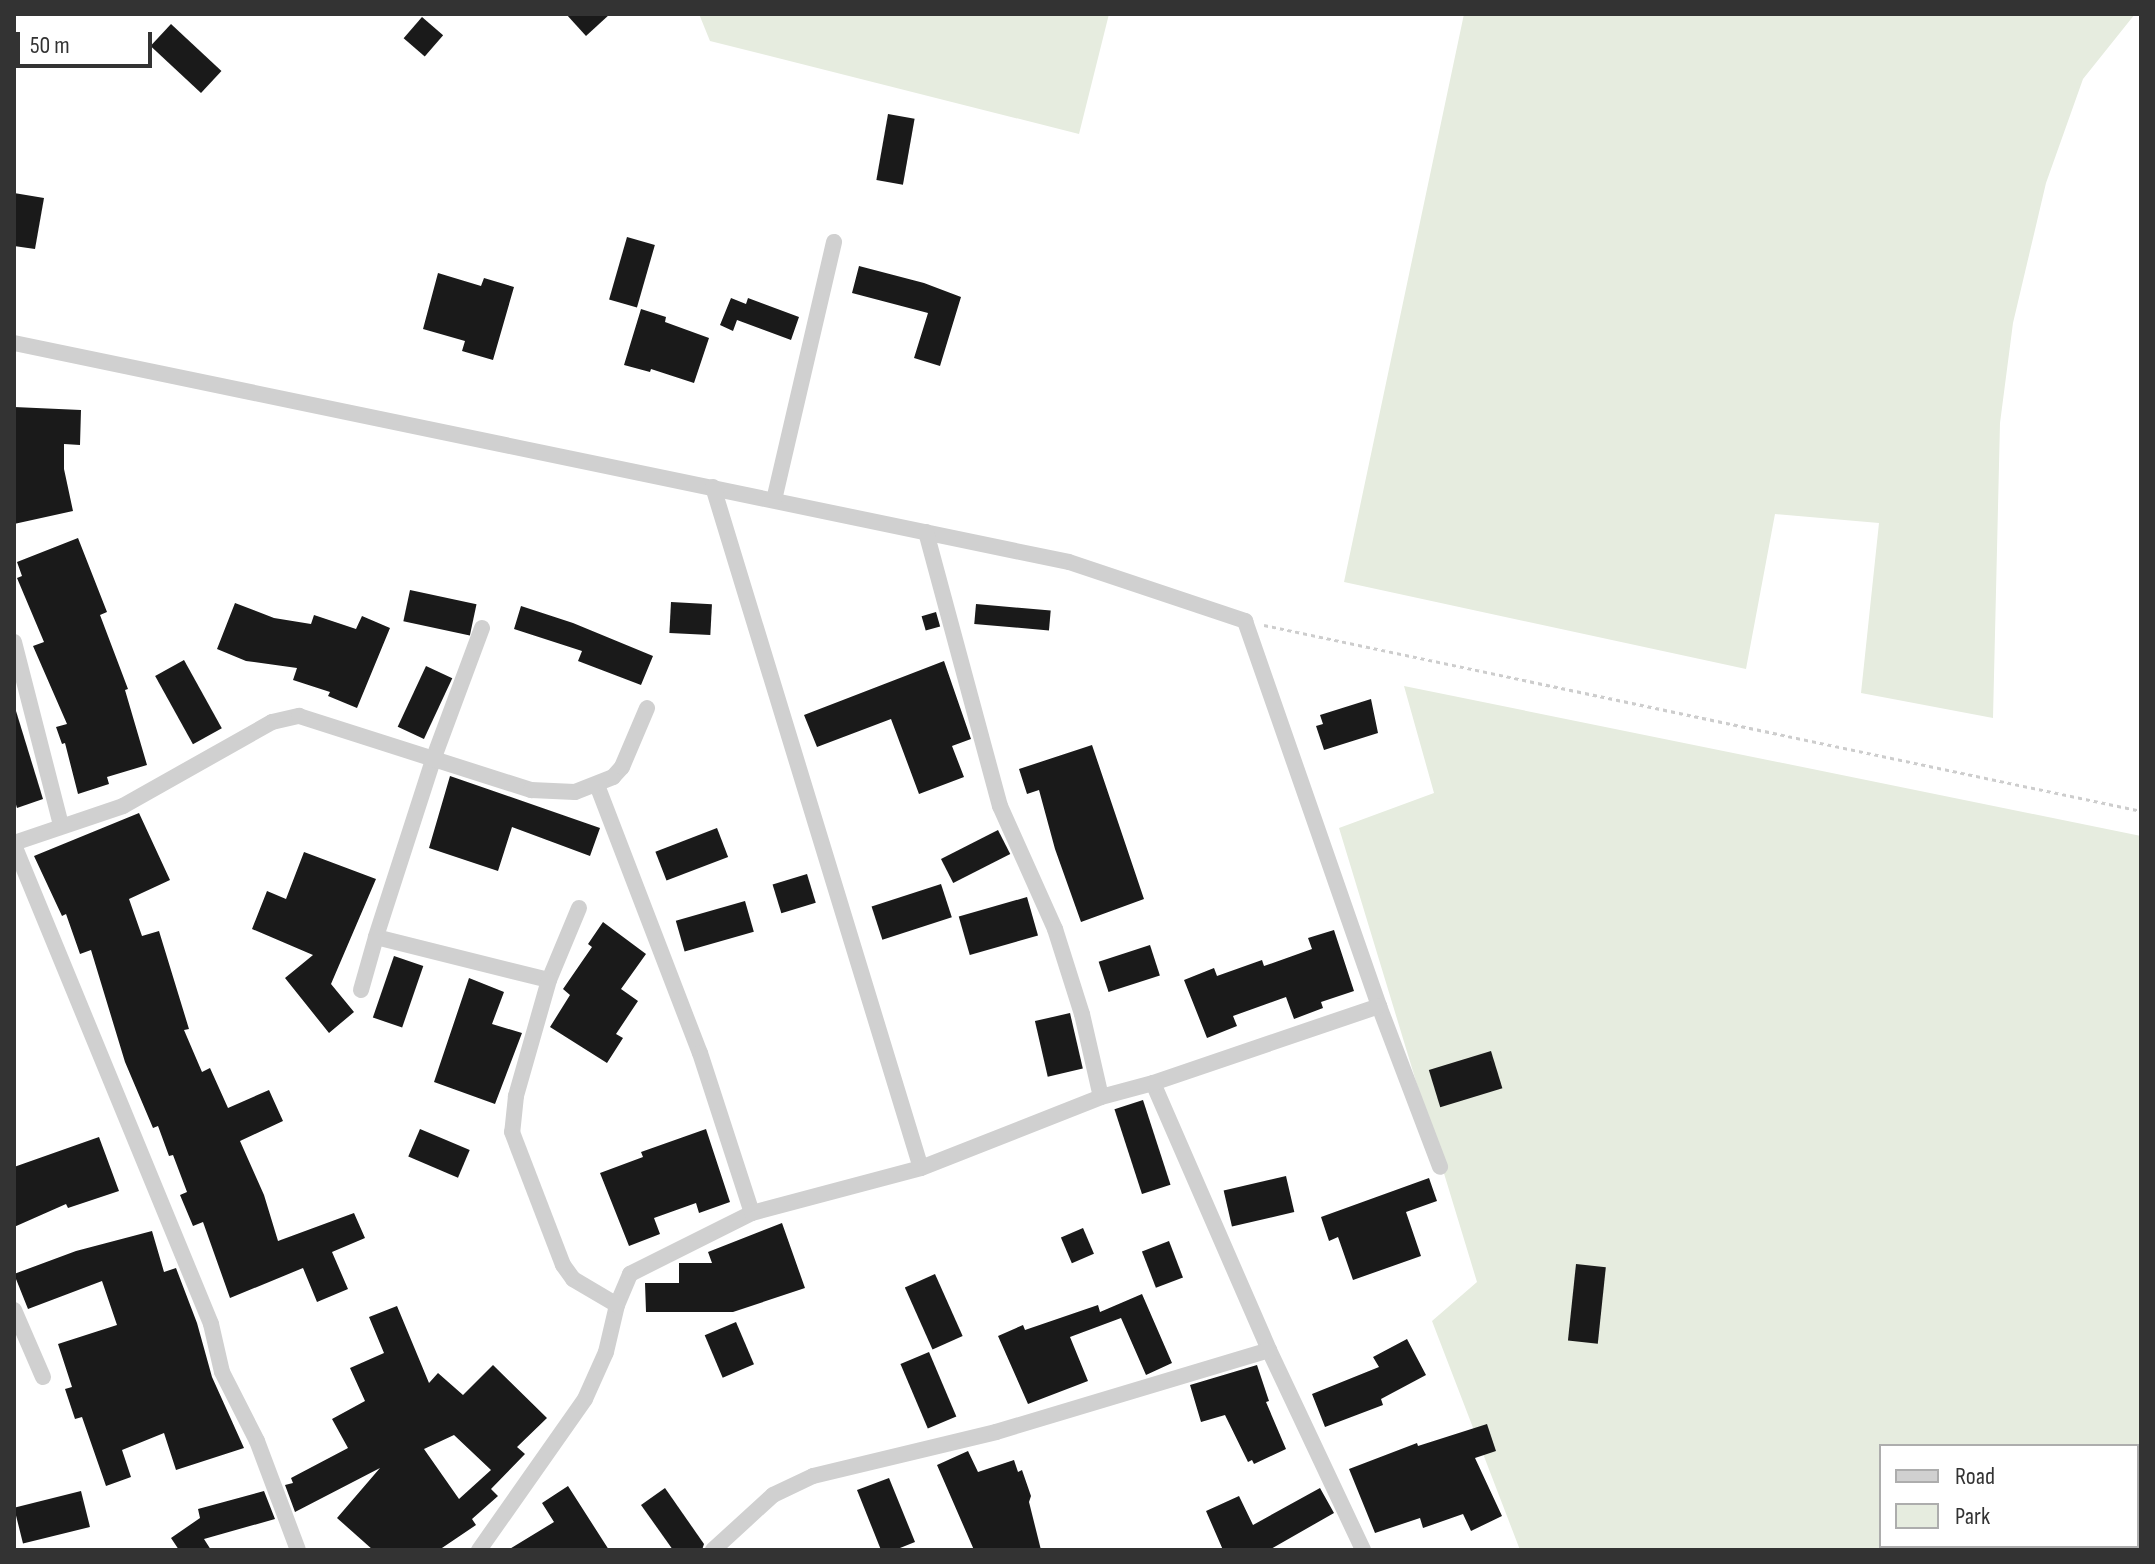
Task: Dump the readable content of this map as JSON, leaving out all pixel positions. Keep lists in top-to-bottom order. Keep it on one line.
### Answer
{"legend":["Road","Park"],"scale_bar":"50 m"}
